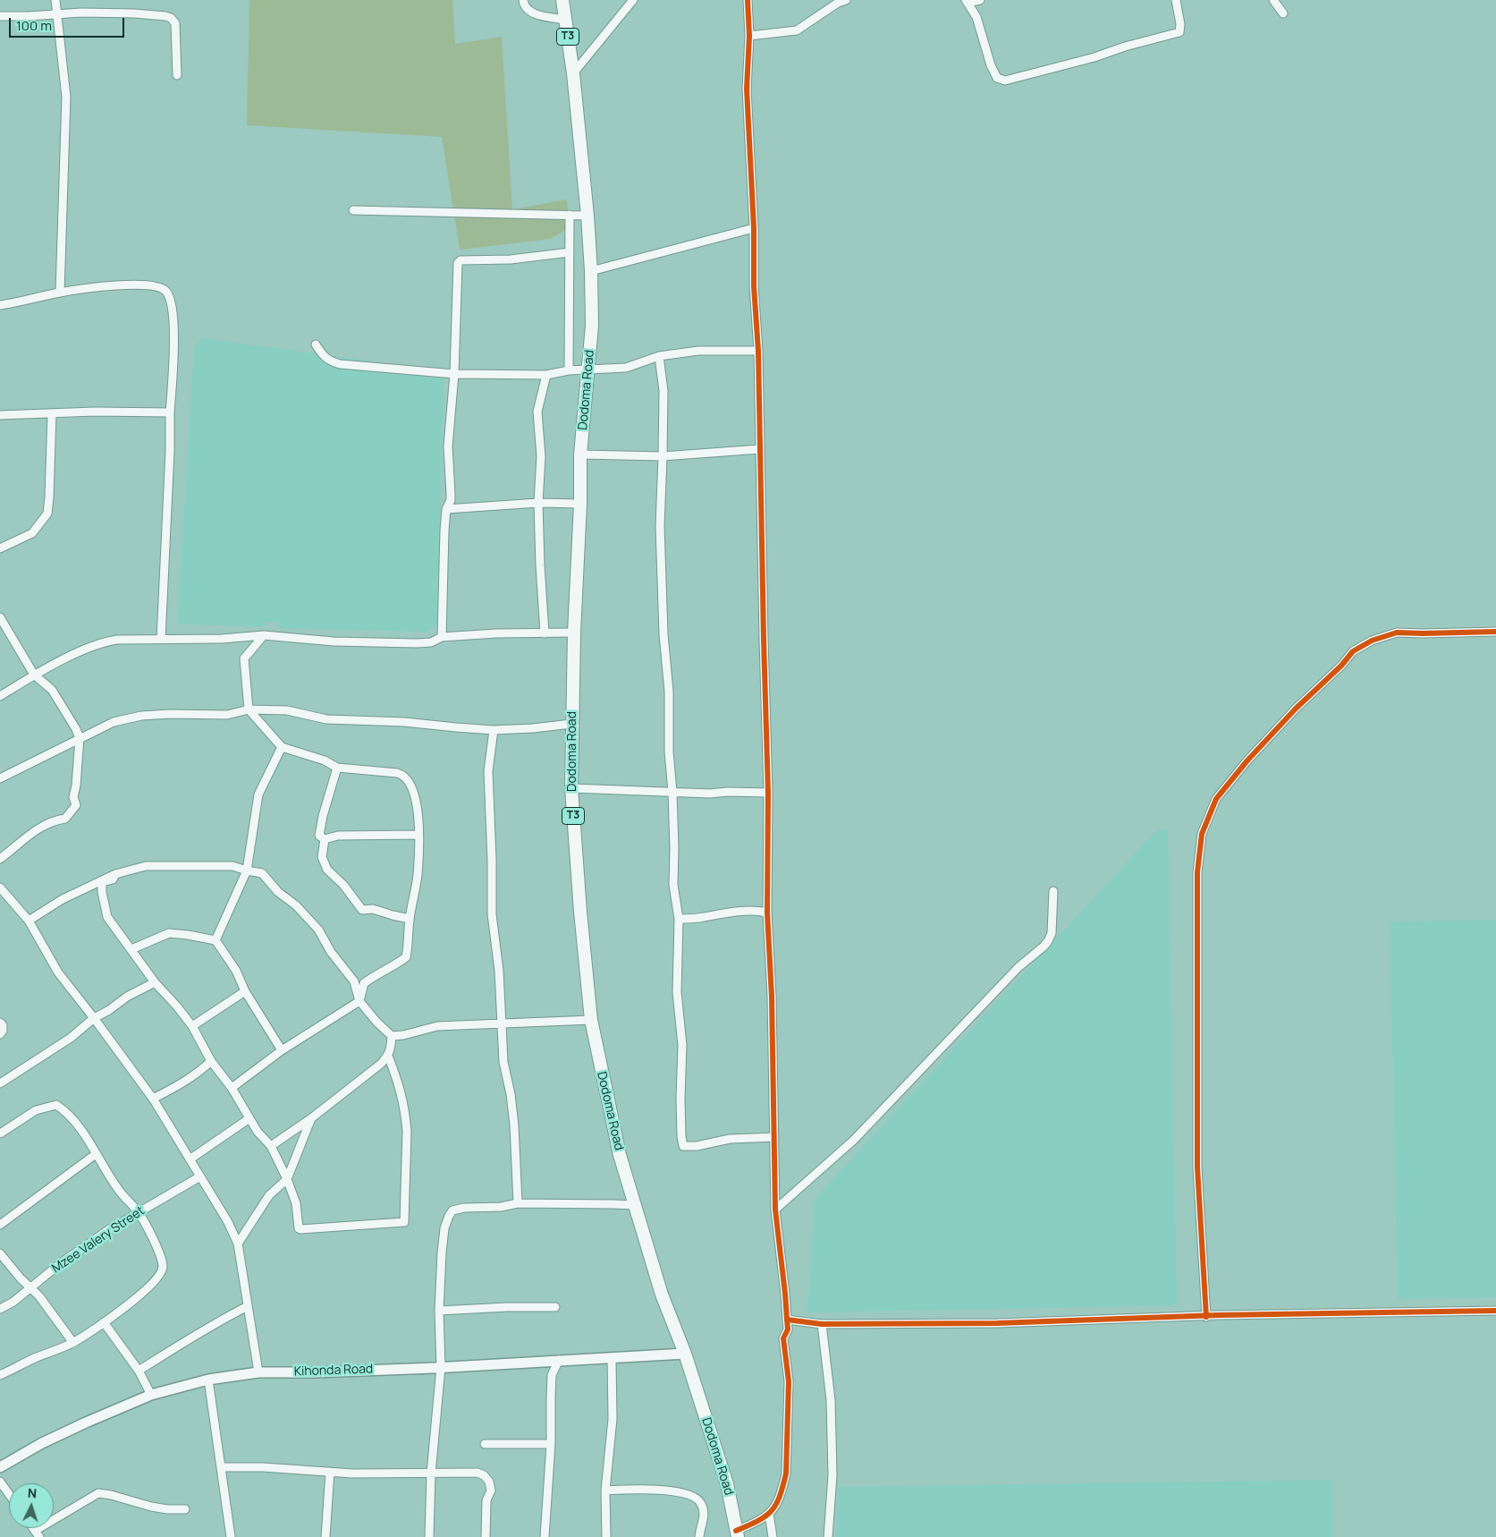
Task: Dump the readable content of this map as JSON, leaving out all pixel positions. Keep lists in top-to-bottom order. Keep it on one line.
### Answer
{"streets":{"highway":["T3","Dodoma Road"],"street":["Mzee Valery Street","Kihonda Road"]},"crossings":[["Dodoma Road","Kihonda Road"]],"scale_bar":"100 m","north":"top"}
